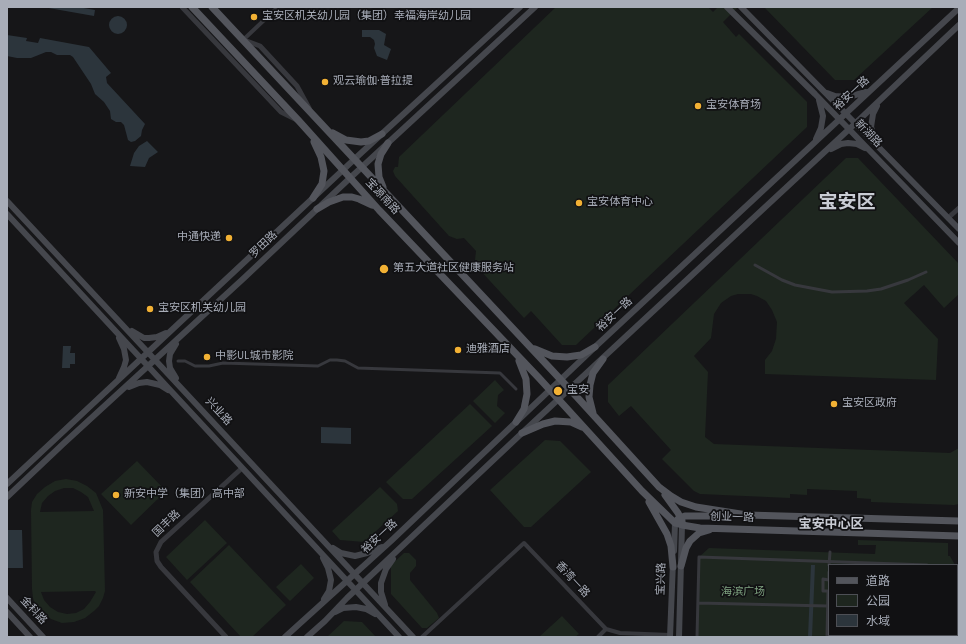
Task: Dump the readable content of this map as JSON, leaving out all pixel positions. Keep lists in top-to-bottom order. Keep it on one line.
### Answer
{"streets":{"main road":["裕安一路","新湖路","宝源南路","罗田路","兴业路","创业一路","宝兴路","金科路"],"street":["国丰路","香湾一路"]},"crossings":[["裕安一路","新湖路"],["裕安一路","宝源南路"],["裕安一路","兴业路"],["裕安一路","创业一路"],["宝源南路","罗田路"],["宝源南路","创业一路"],["罗田路","兴业路"],["兴业路","国丰路"],["创业一路","宝兴路"]],"districts":["宝安区","宝安中心区"],"parks":["海滨广场"],"places":["宝安区机关幼儿园（集团）幸福海岸幼儿园","观云瑜伽·普拉提","宝安体育场","宝安体育中心","中通快递","第五大道社区健康服务站","宝安区机关幼儿园","迪雅酒店","中影UL城市影院","宝安","宝安区政府","新安中学（集团）高中部"],"legend":["道路","公园","水域"]}
